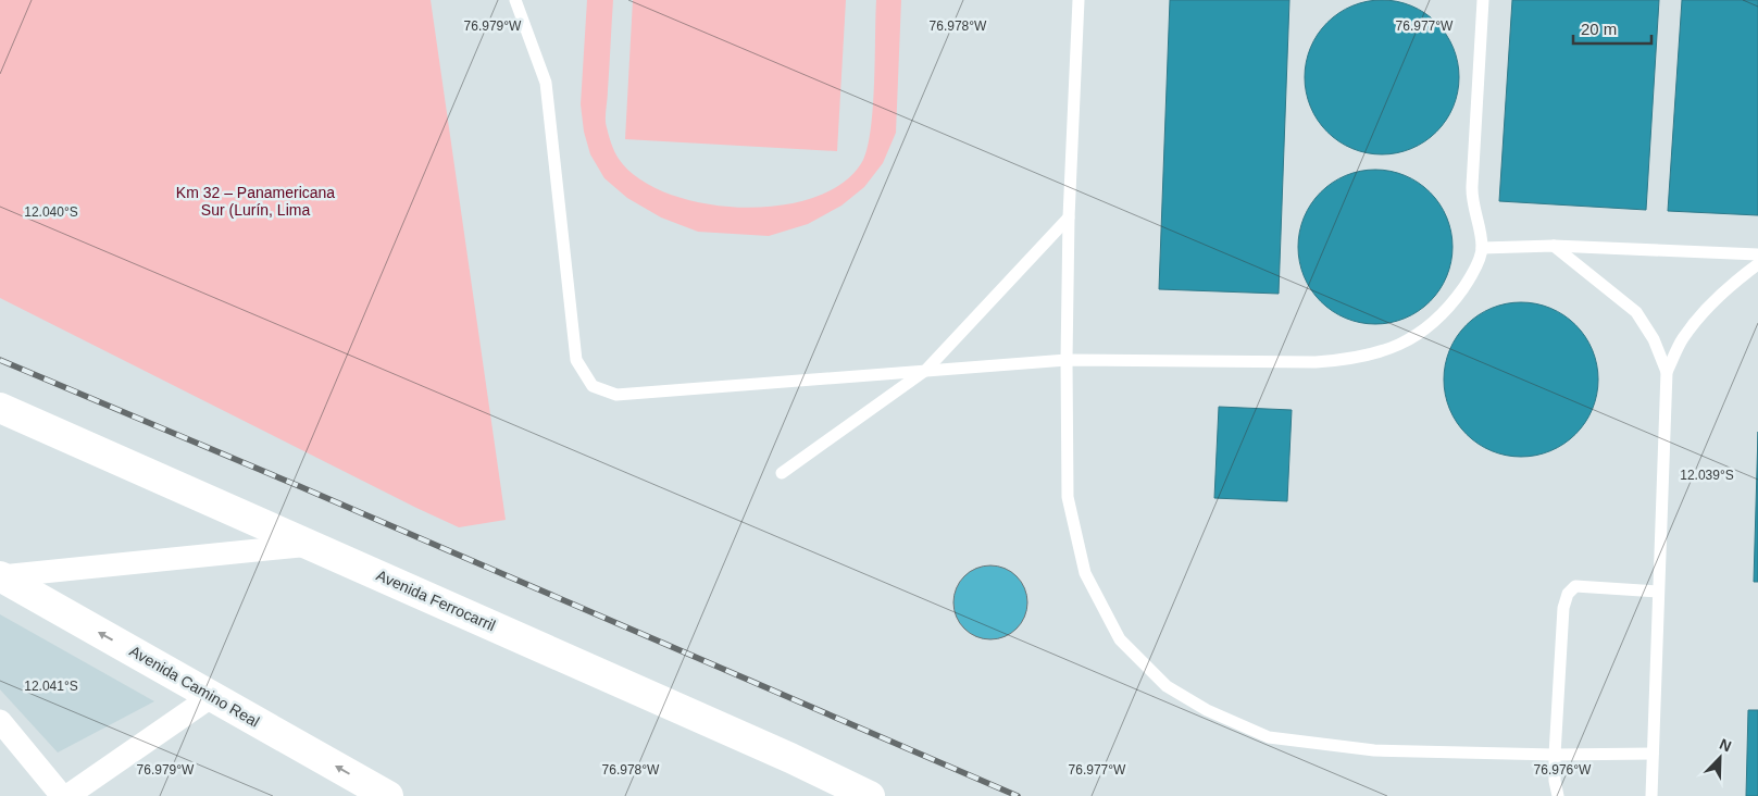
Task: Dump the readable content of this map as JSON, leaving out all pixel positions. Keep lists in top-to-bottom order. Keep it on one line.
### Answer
{"streets":{"street":["Avenida Ferrocarril","Avenida Camino Real"]},"one_way":["Avenida Camino Real"],"parks":["Km 32 – Panamericana Sur (Lurín, Lima"],"scale_bar":"20 m","north":"top right","coordinates":["76.979°W","76.978°W","76.977°W","12.040°S","12.039°S","12.041°S","76.976°W"]}
